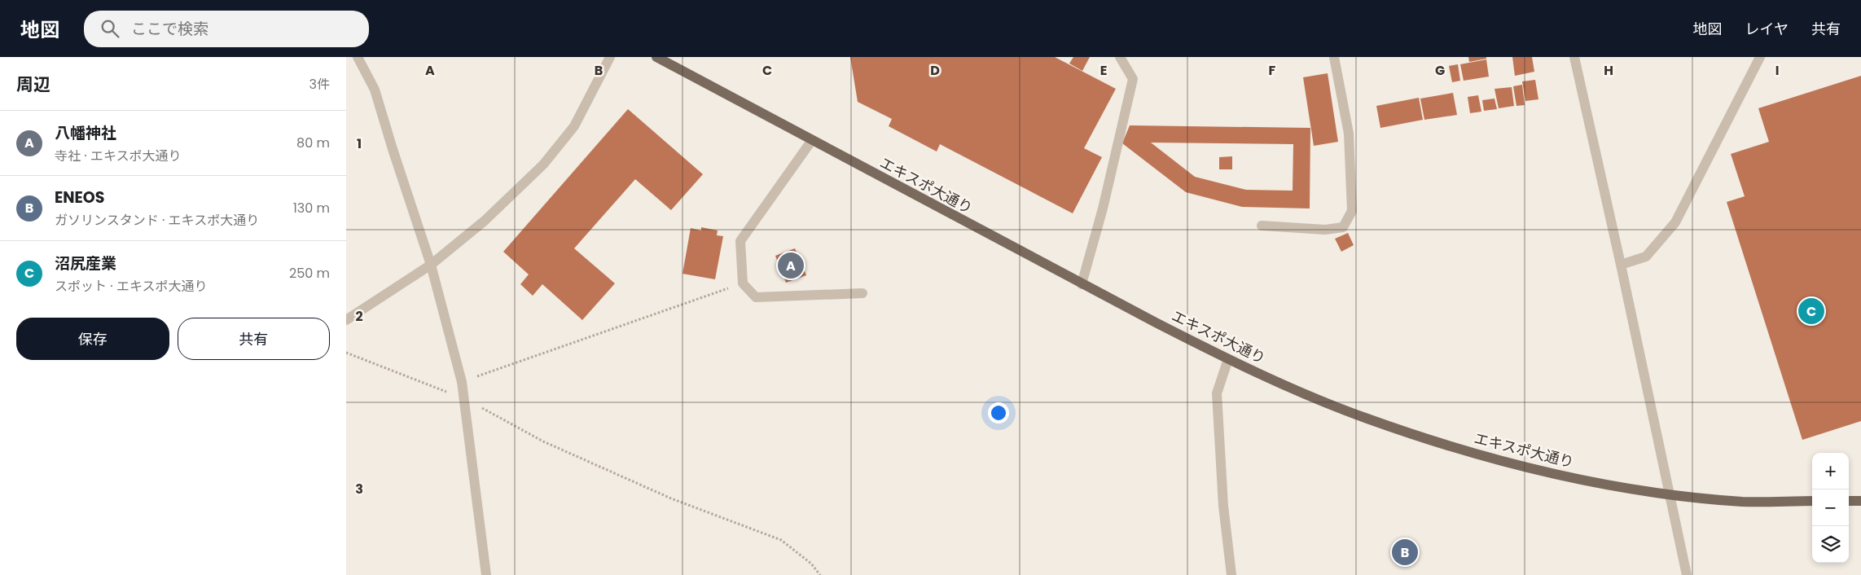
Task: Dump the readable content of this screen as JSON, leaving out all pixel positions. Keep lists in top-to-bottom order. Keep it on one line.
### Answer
{"streets":{"main road":["エキスポ大通り"]},"page":{"header":"地図","search":"ここで検索","nav":["地図","レイヤ","共有"],"heading":["周辺","3件"],"list":[{"mark":"A","name":"八幡神社","note":"寺社 · エキスポ大通り","value":"80 m"},{"mark":"B","name":"ENEOS","note":"ガソリンスタンド · エキスポ大通り","value":"130 m"},{"mark":"C","name":"沼尻産業","note":"スポット · エキスポ大通り","value":"250 m"}],"pins":["A","C","B"],"buttons":["保存","共有"],"map_buttons":["+","−"]},"grid":{"columns":["A","B","C","D","E","F","G","H","I"],"rows":["1","2","3"]}}
